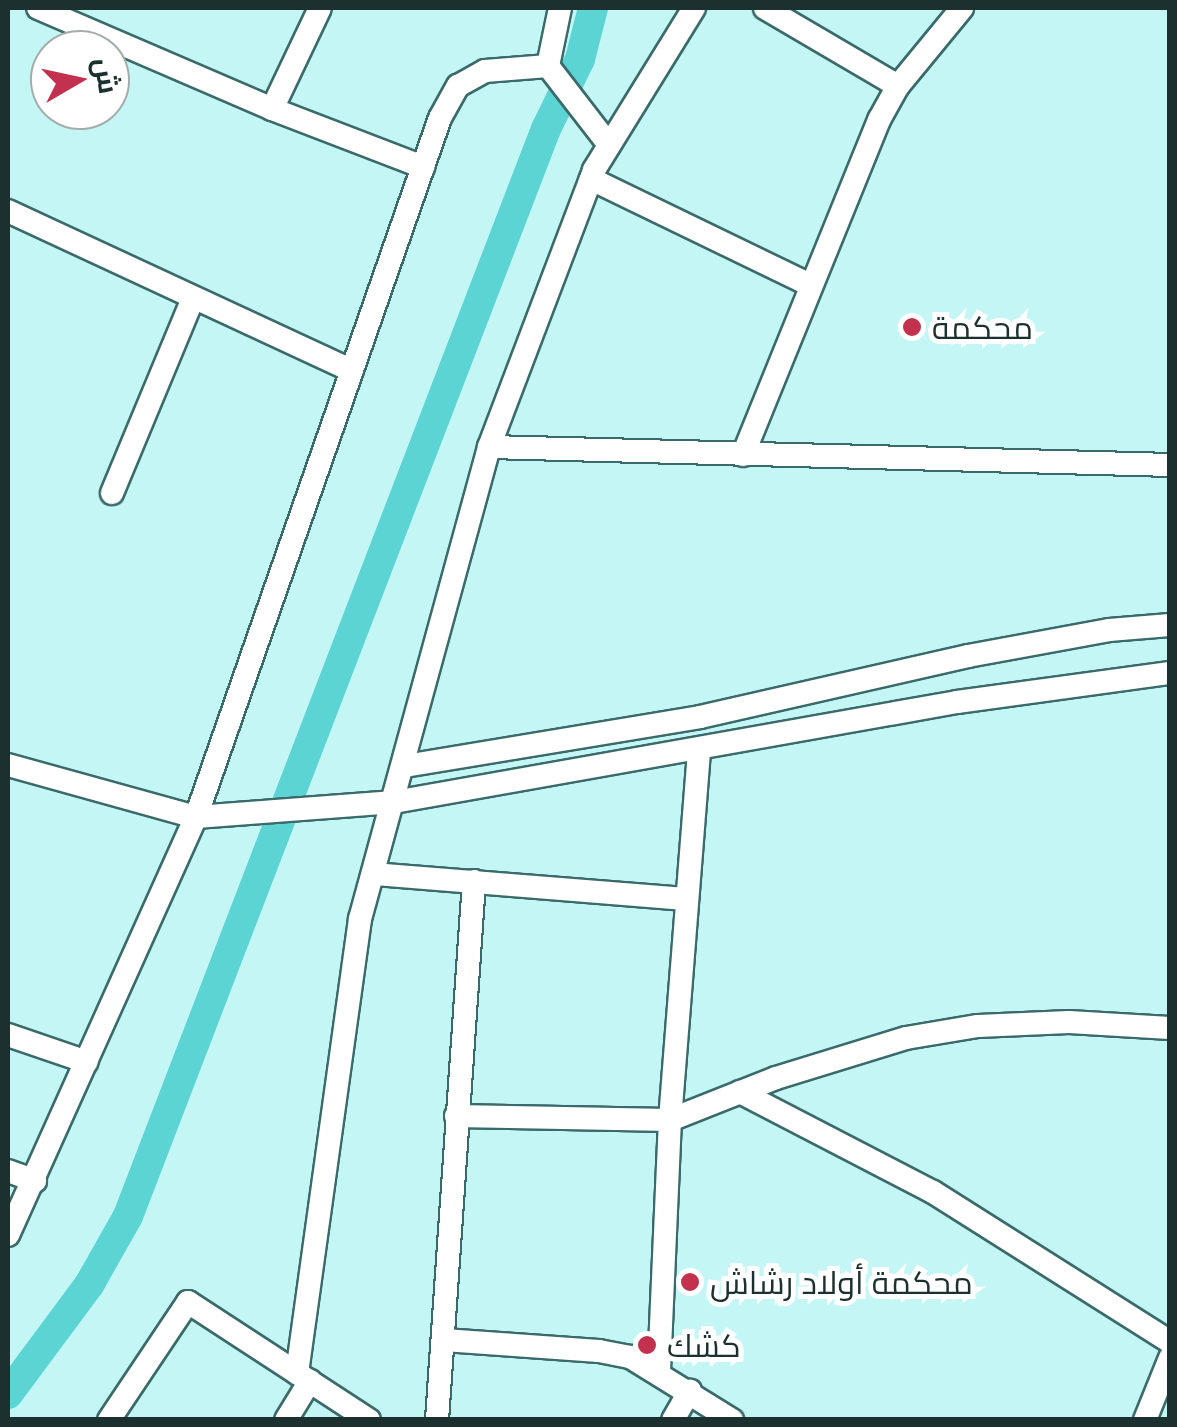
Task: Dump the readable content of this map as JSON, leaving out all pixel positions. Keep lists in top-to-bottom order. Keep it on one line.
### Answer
{"places":["محكمة","محكمة أولاد رشاش","كشك"],"north":"right"}
